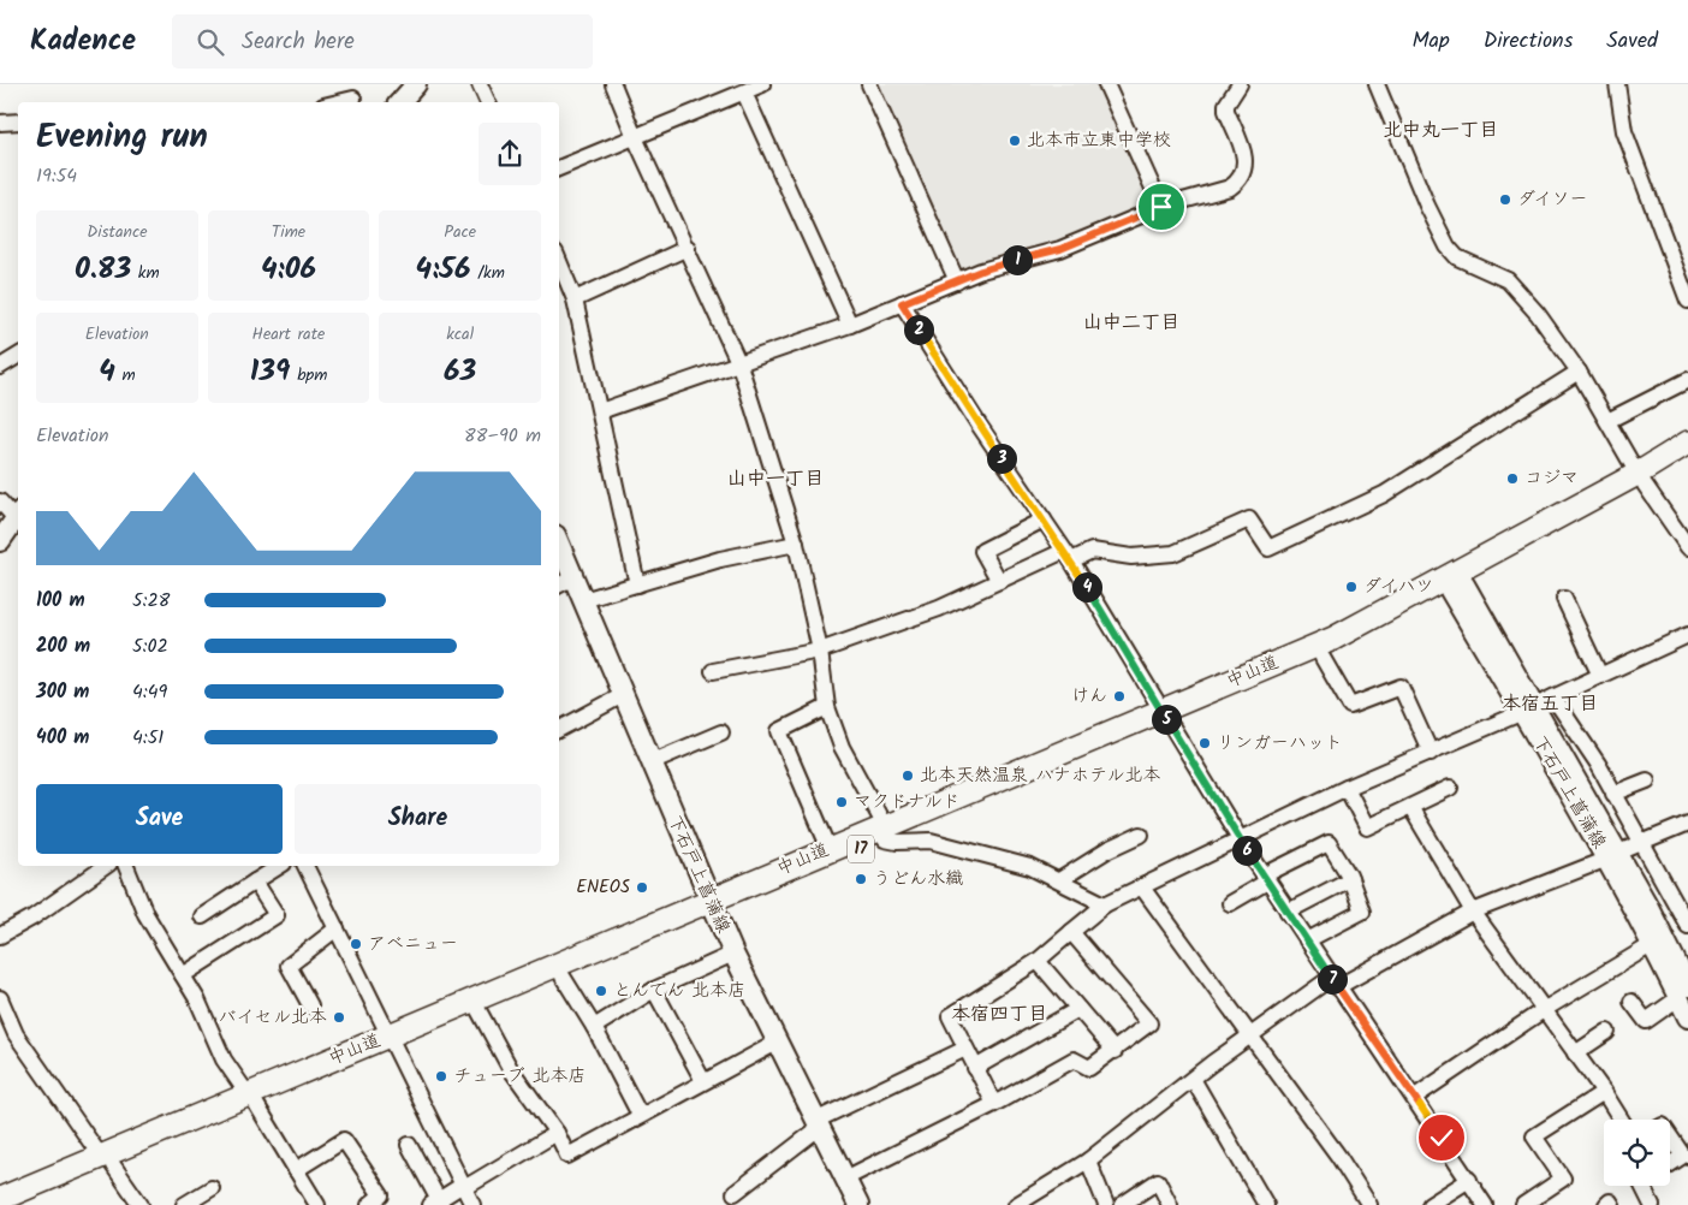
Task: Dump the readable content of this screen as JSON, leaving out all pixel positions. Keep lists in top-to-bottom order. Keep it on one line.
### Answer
{"streets":{"highway":["中山道","17"],"main road":["下石戸上菖蒲線"]},"crossings":[["中山道","下石戸上菖蒲線"]],"districts":["北中丸一丁目","山中二丁目","山中一丁目","本宿五丁目","本宿四丁目"],"places":["北本市立東中学校","ダイソー","コジマ","ダイハツ","けん","リンガーハット","北本天然温泉 ハナホテル北本","マクドナルド","うどん水織","ENEOS","アベニュー","とんでん 北本店","バイセル北本","チューブ 北本店"],"page":{"header":"Kadence","search":"Search here","nav":["Map","Directions","Saved"],"heading":["Evening run","19:54"],"stats":[["Distance","0.83 km"],["Time","4:06"],["Pace","4:56 /km"],["Elevation","4 m"],["Heart rate","139 bpm"],["kcal","63"]],"pins":["1","2","3","4","5","6","7"],"chart":["Elevation","88–90 m"],"list":[{"name":"100 m","note":"5:28"},{"name":"200 m","note":"5:02"},{"name":"300 m","note":"4:49"},{"name":"400 m","note":"4:51"}],"buttons":["Save","Share"]}}
